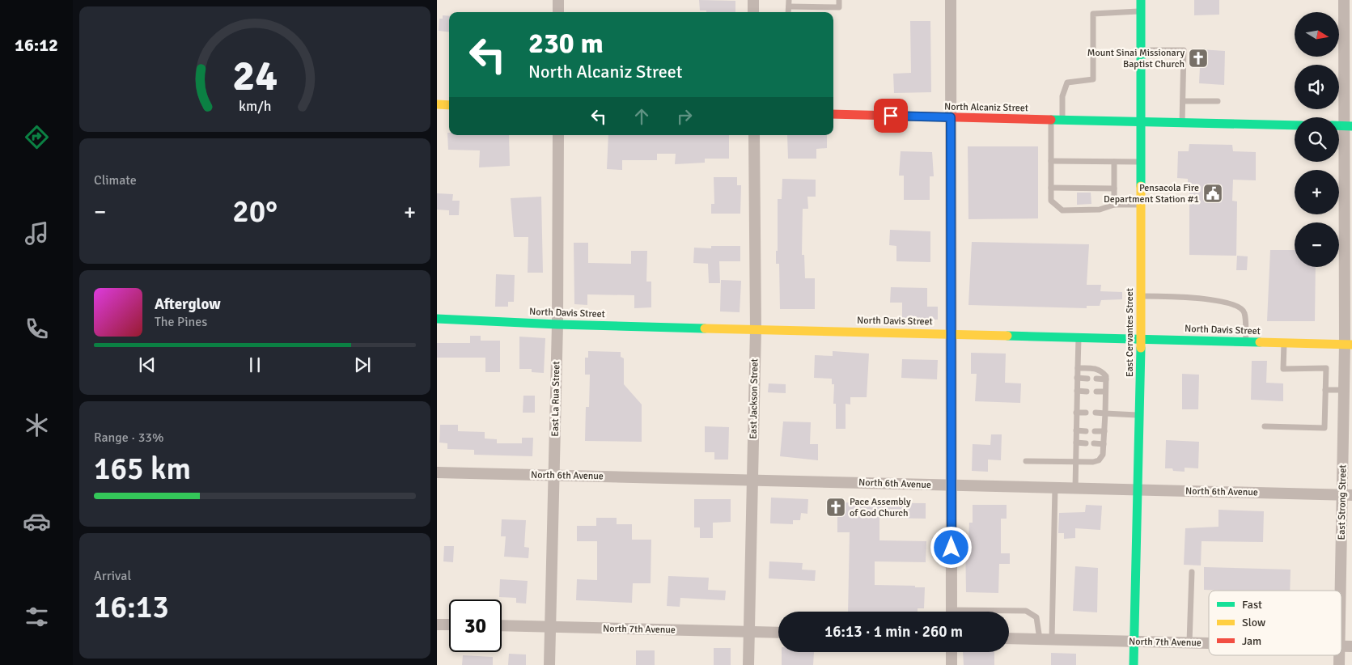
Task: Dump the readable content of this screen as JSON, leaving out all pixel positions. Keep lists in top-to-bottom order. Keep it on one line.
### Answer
{"streets":{"main road":["North Alcaniz Street","North Davis Street","East Cervantes Street"],"street":["East La Rua Street","East Jackson Street","North 6th Avenue","East Strong Street","North 7th Avenue"]},"crossings":[["North Alcaniz Street","East Cervantes Street"],["North Davis Street","East Cervantes Street"],["North Davis Street","East La Rua Street"],["North Davis Street","East Jackson Street"],["North Davis Street","East Strong Street"],["East Cervantes Street","North 6th Avenue"],["East Cervantes Street","North 7th Avenue"],["East La Rua Street","North 6th Avenue"],["East La Rua Street","North 7th Avenue"],["East Jackson Street","North 6th Avenue"],["East Jackson Street","North 7th Avenue"],["North 6th Avenue","East Strong Street"]],"places":{"church":["Mount Sinai Missionary Baptist Church","Pace Assembly of God Church"],"public building":["Pensacola Fire Department Station #1"]},"legend":["Fast","Slow","Jam"],"north":"right","page":{"tabs":"16:12","map_buttons":["+","−"],"turn":["230 m","North Alcaniz Street"],"tile":["Climate",["Range · 33%","165 km"],["Arrival","16:13"]],"heat":["−","20°","+"],"song":["Afterglow","The Pines"],"limit":"30","trip":"16:13 · 1 min · 260 m","gauge":["24","km/h"]}}
